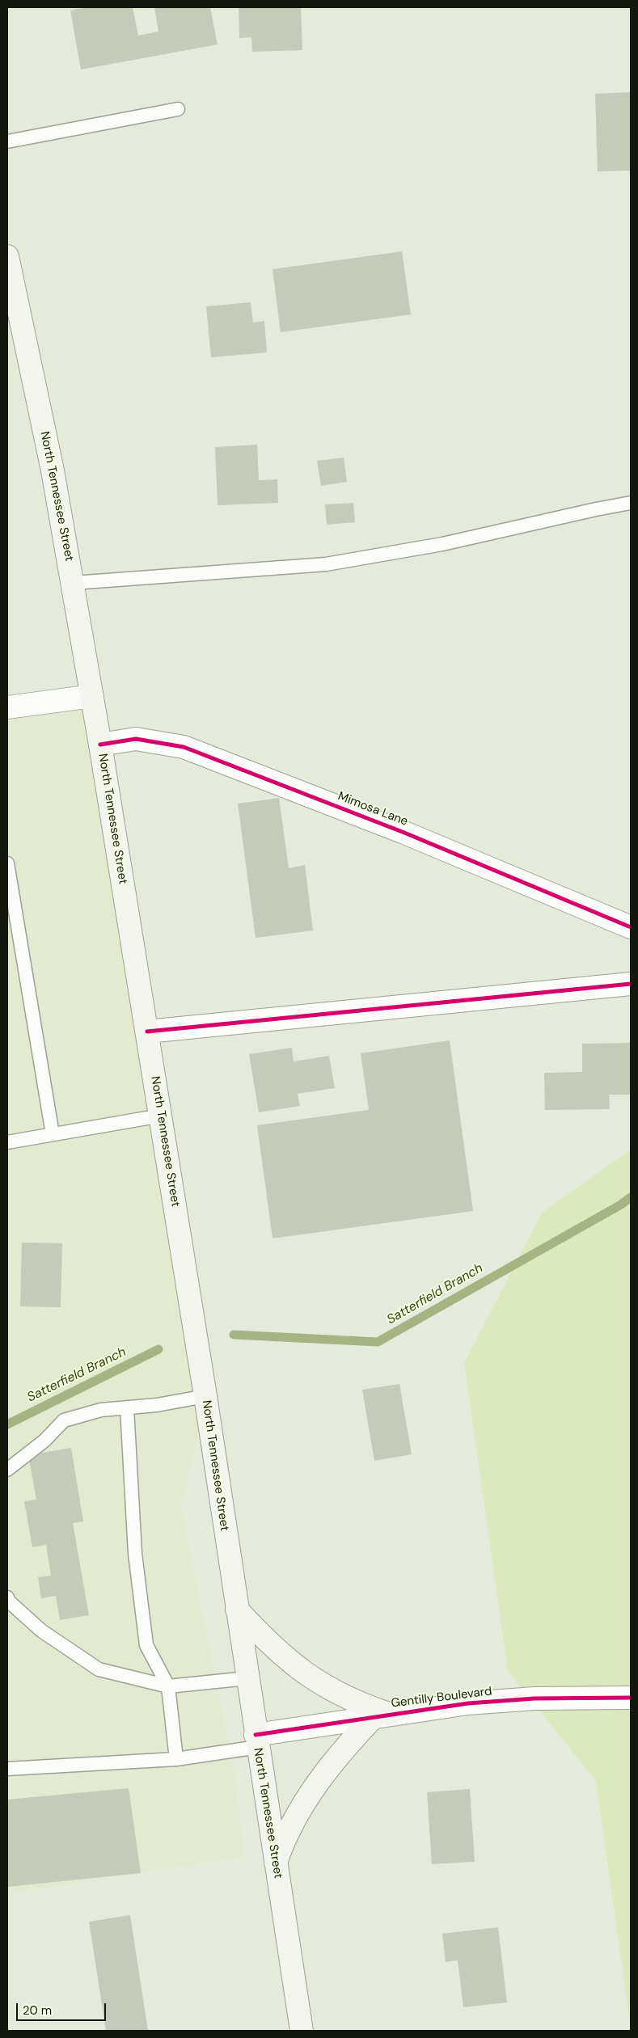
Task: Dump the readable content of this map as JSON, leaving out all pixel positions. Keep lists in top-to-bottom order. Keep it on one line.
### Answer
{"streets":{"main road":["North Tennessee Street"],"street":["Mimosa Lane","Gentilly Boulevard"]},"crossings":[["North Tennessee Street","Mimosa Lane"],["North Tennessee Street","Gentilly Boulevard"]],"water":["Satterfield Branch"],"scale_bar":"20 m"}
